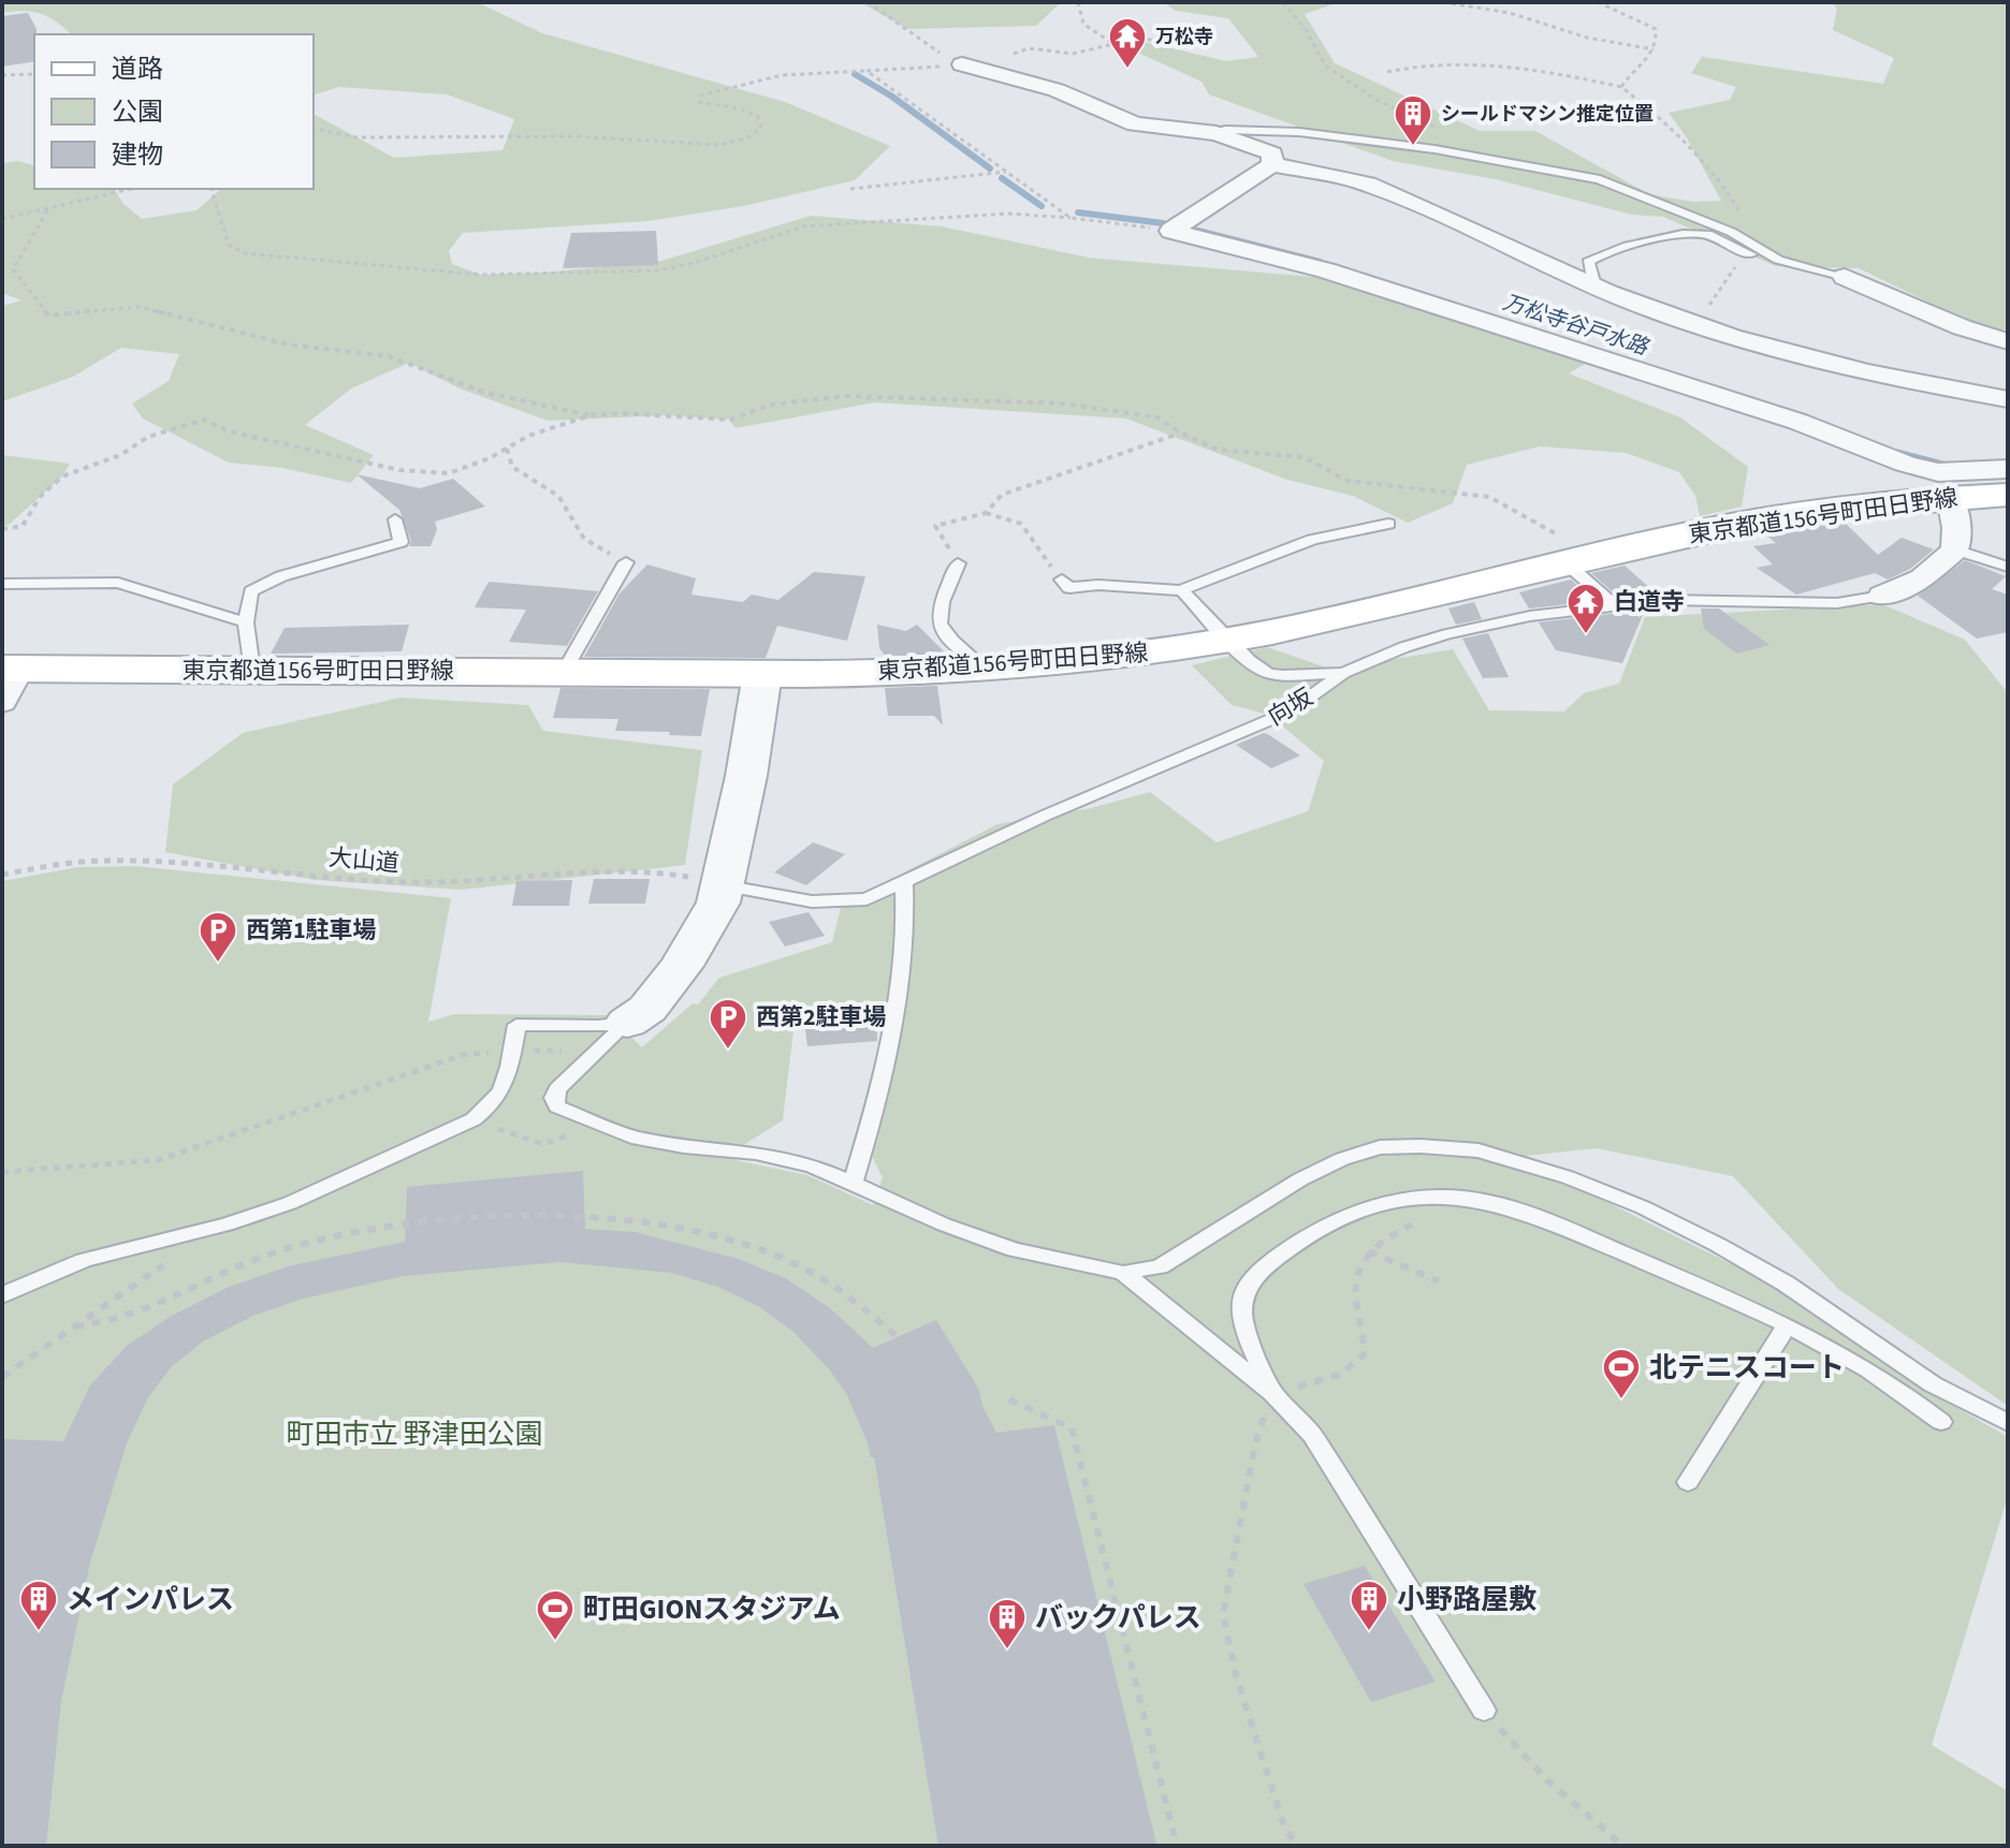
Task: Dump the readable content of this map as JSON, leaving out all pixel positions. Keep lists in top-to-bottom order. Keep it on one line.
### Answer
{"streets":{"main road":["東京都道156号町田日野線"],"lane":["向坂"],"path":["大山道"]},"crossings":[["向坂","大山道"]],"water":["万松寺谷戸水路"],"parks":["町田市立 野津田公園"],"places":{"temple":["万松寺","白道寺"],"building":["シールドマシン推定位置","メインパレス","小野路屋敷","バックパレス"],"parking":["西第1駐車場","西第2駐車場"],"sports":["北テニスコート","町田GIONスタジアム"]},"legend":["道路","公園","建物"]}
